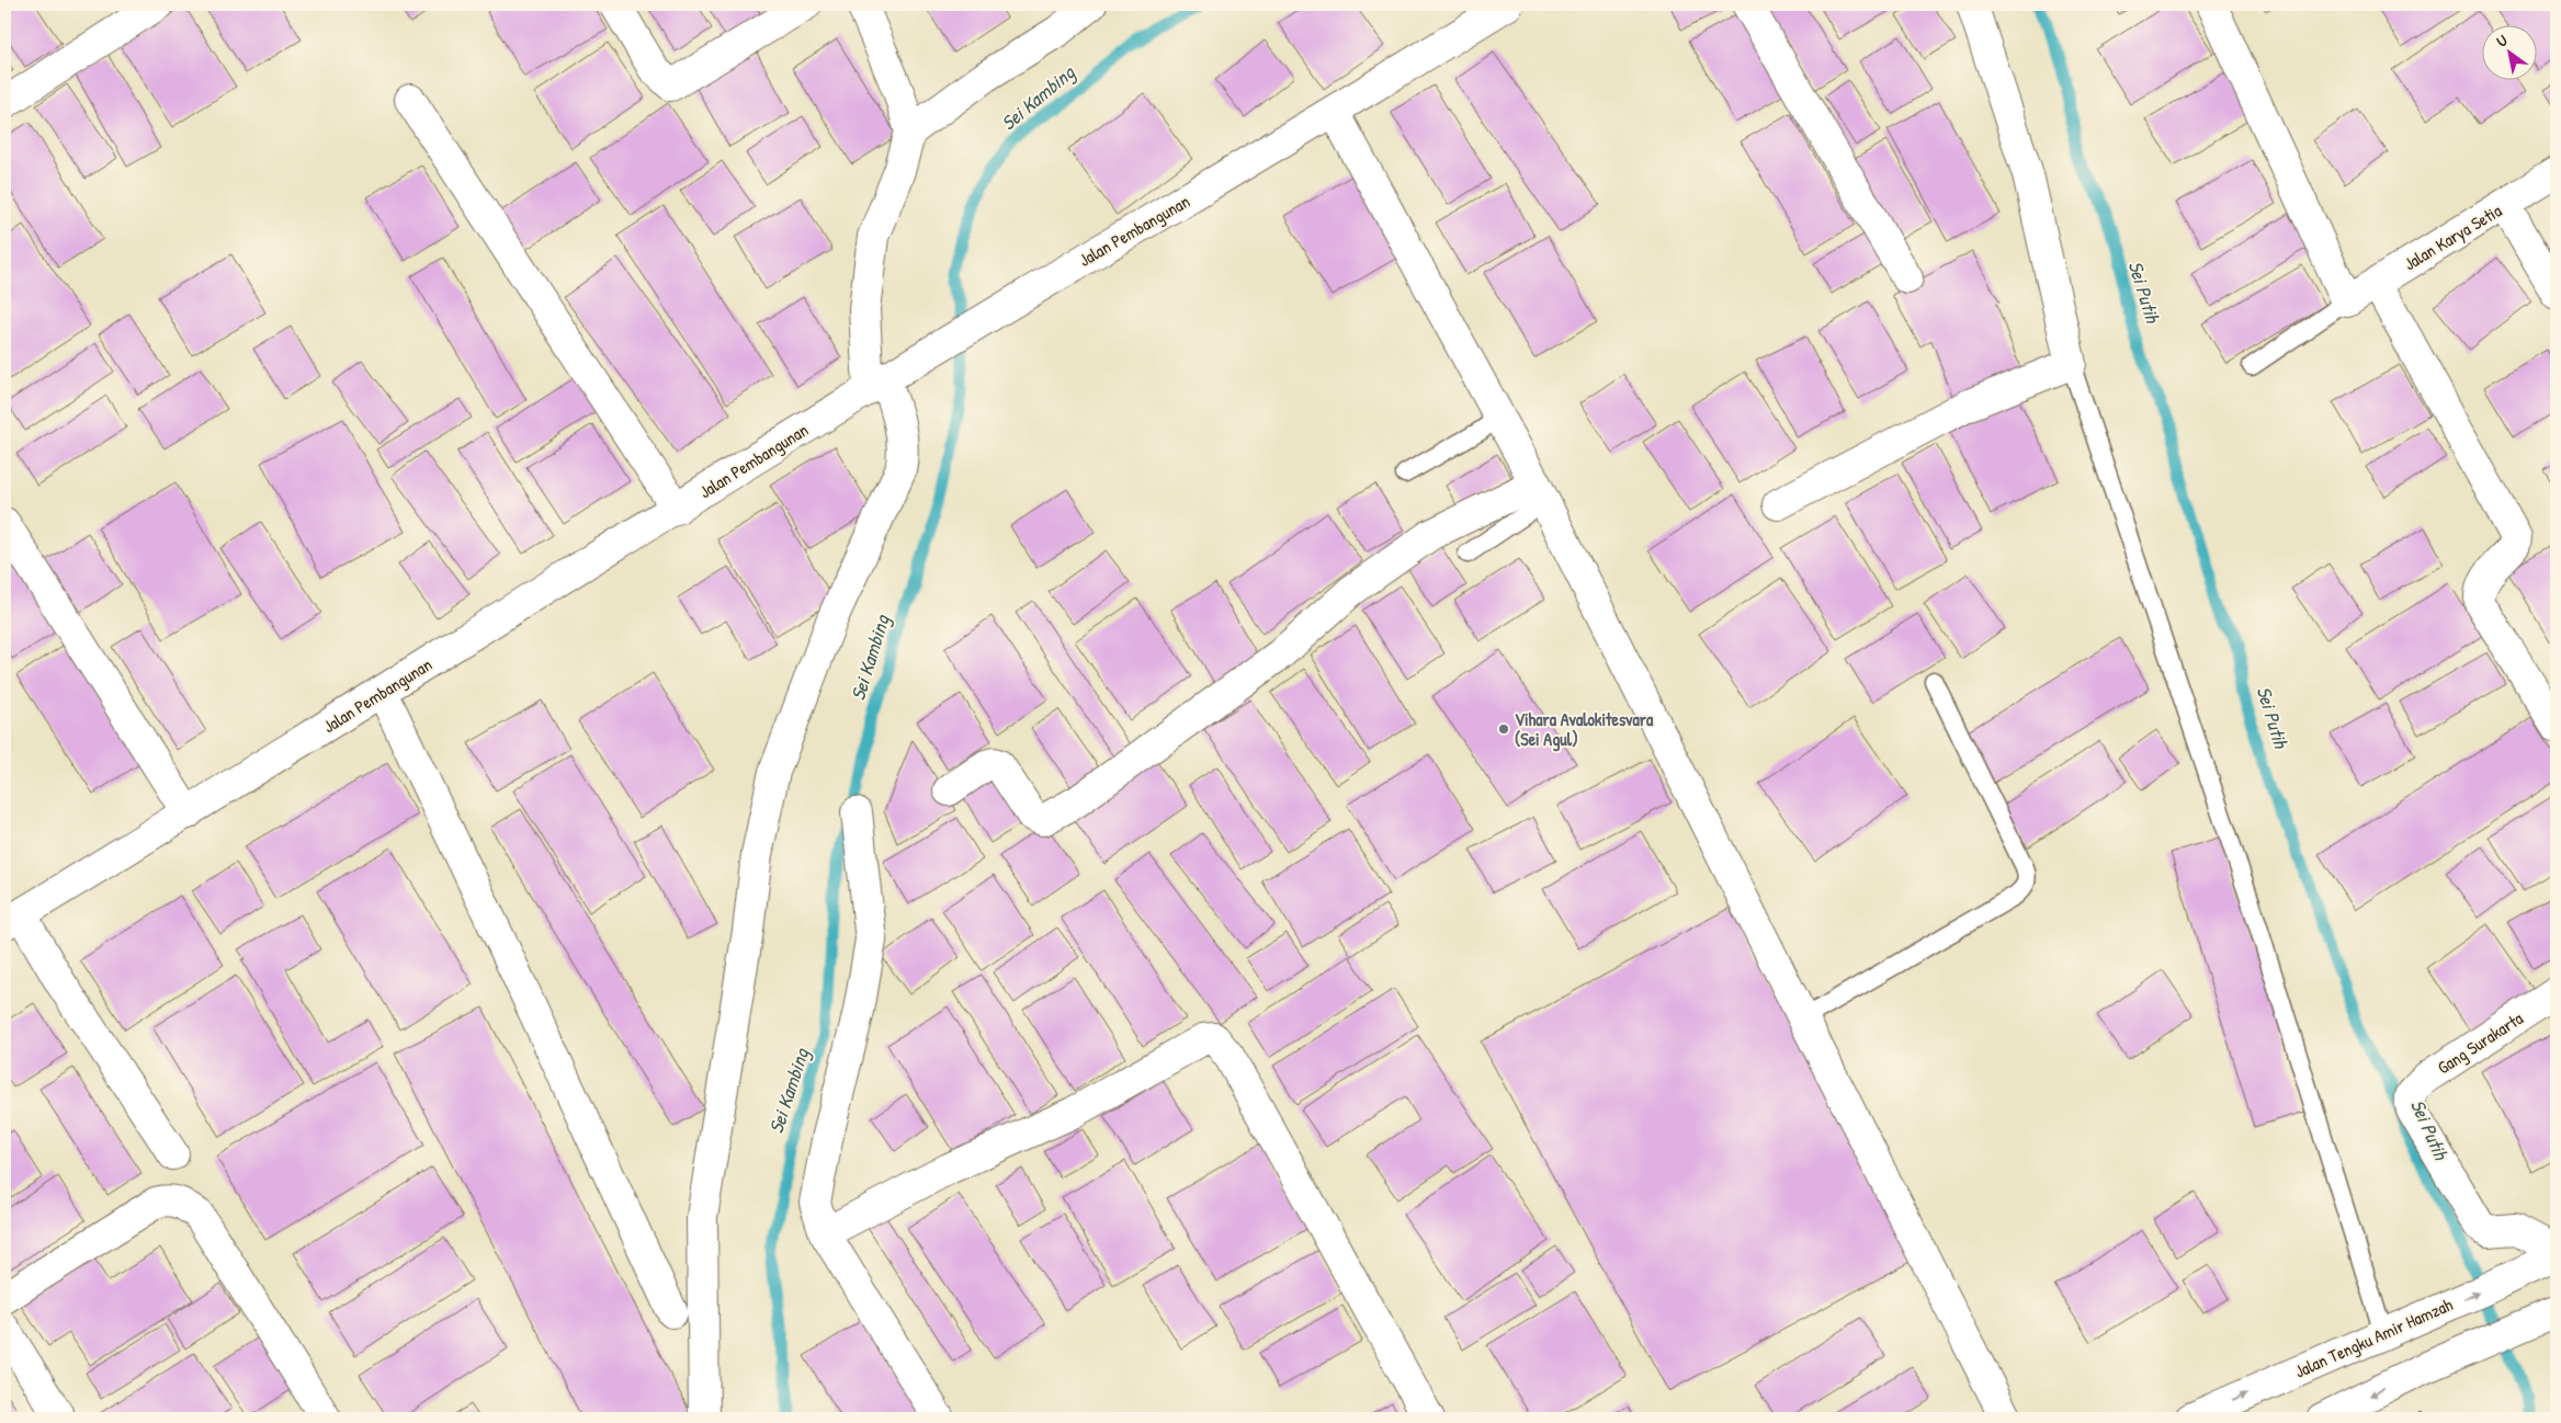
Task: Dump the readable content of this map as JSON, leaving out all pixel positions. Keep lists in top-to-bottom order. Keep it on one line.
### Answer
{"streets":{"street":["Jalan Pembangunan","Jalan Karya Setia","Gang Surakarta","Jalan Tengku Amir Hamzah"]},"crossings":[["Gang Surakarta","Jalan Tengku Amir Hamzah"]],"water":["Sei Kambing","Sei Putih"],"places":["Vihara Avalokitesvara (Sei Agul)"],"north":"top left"}
